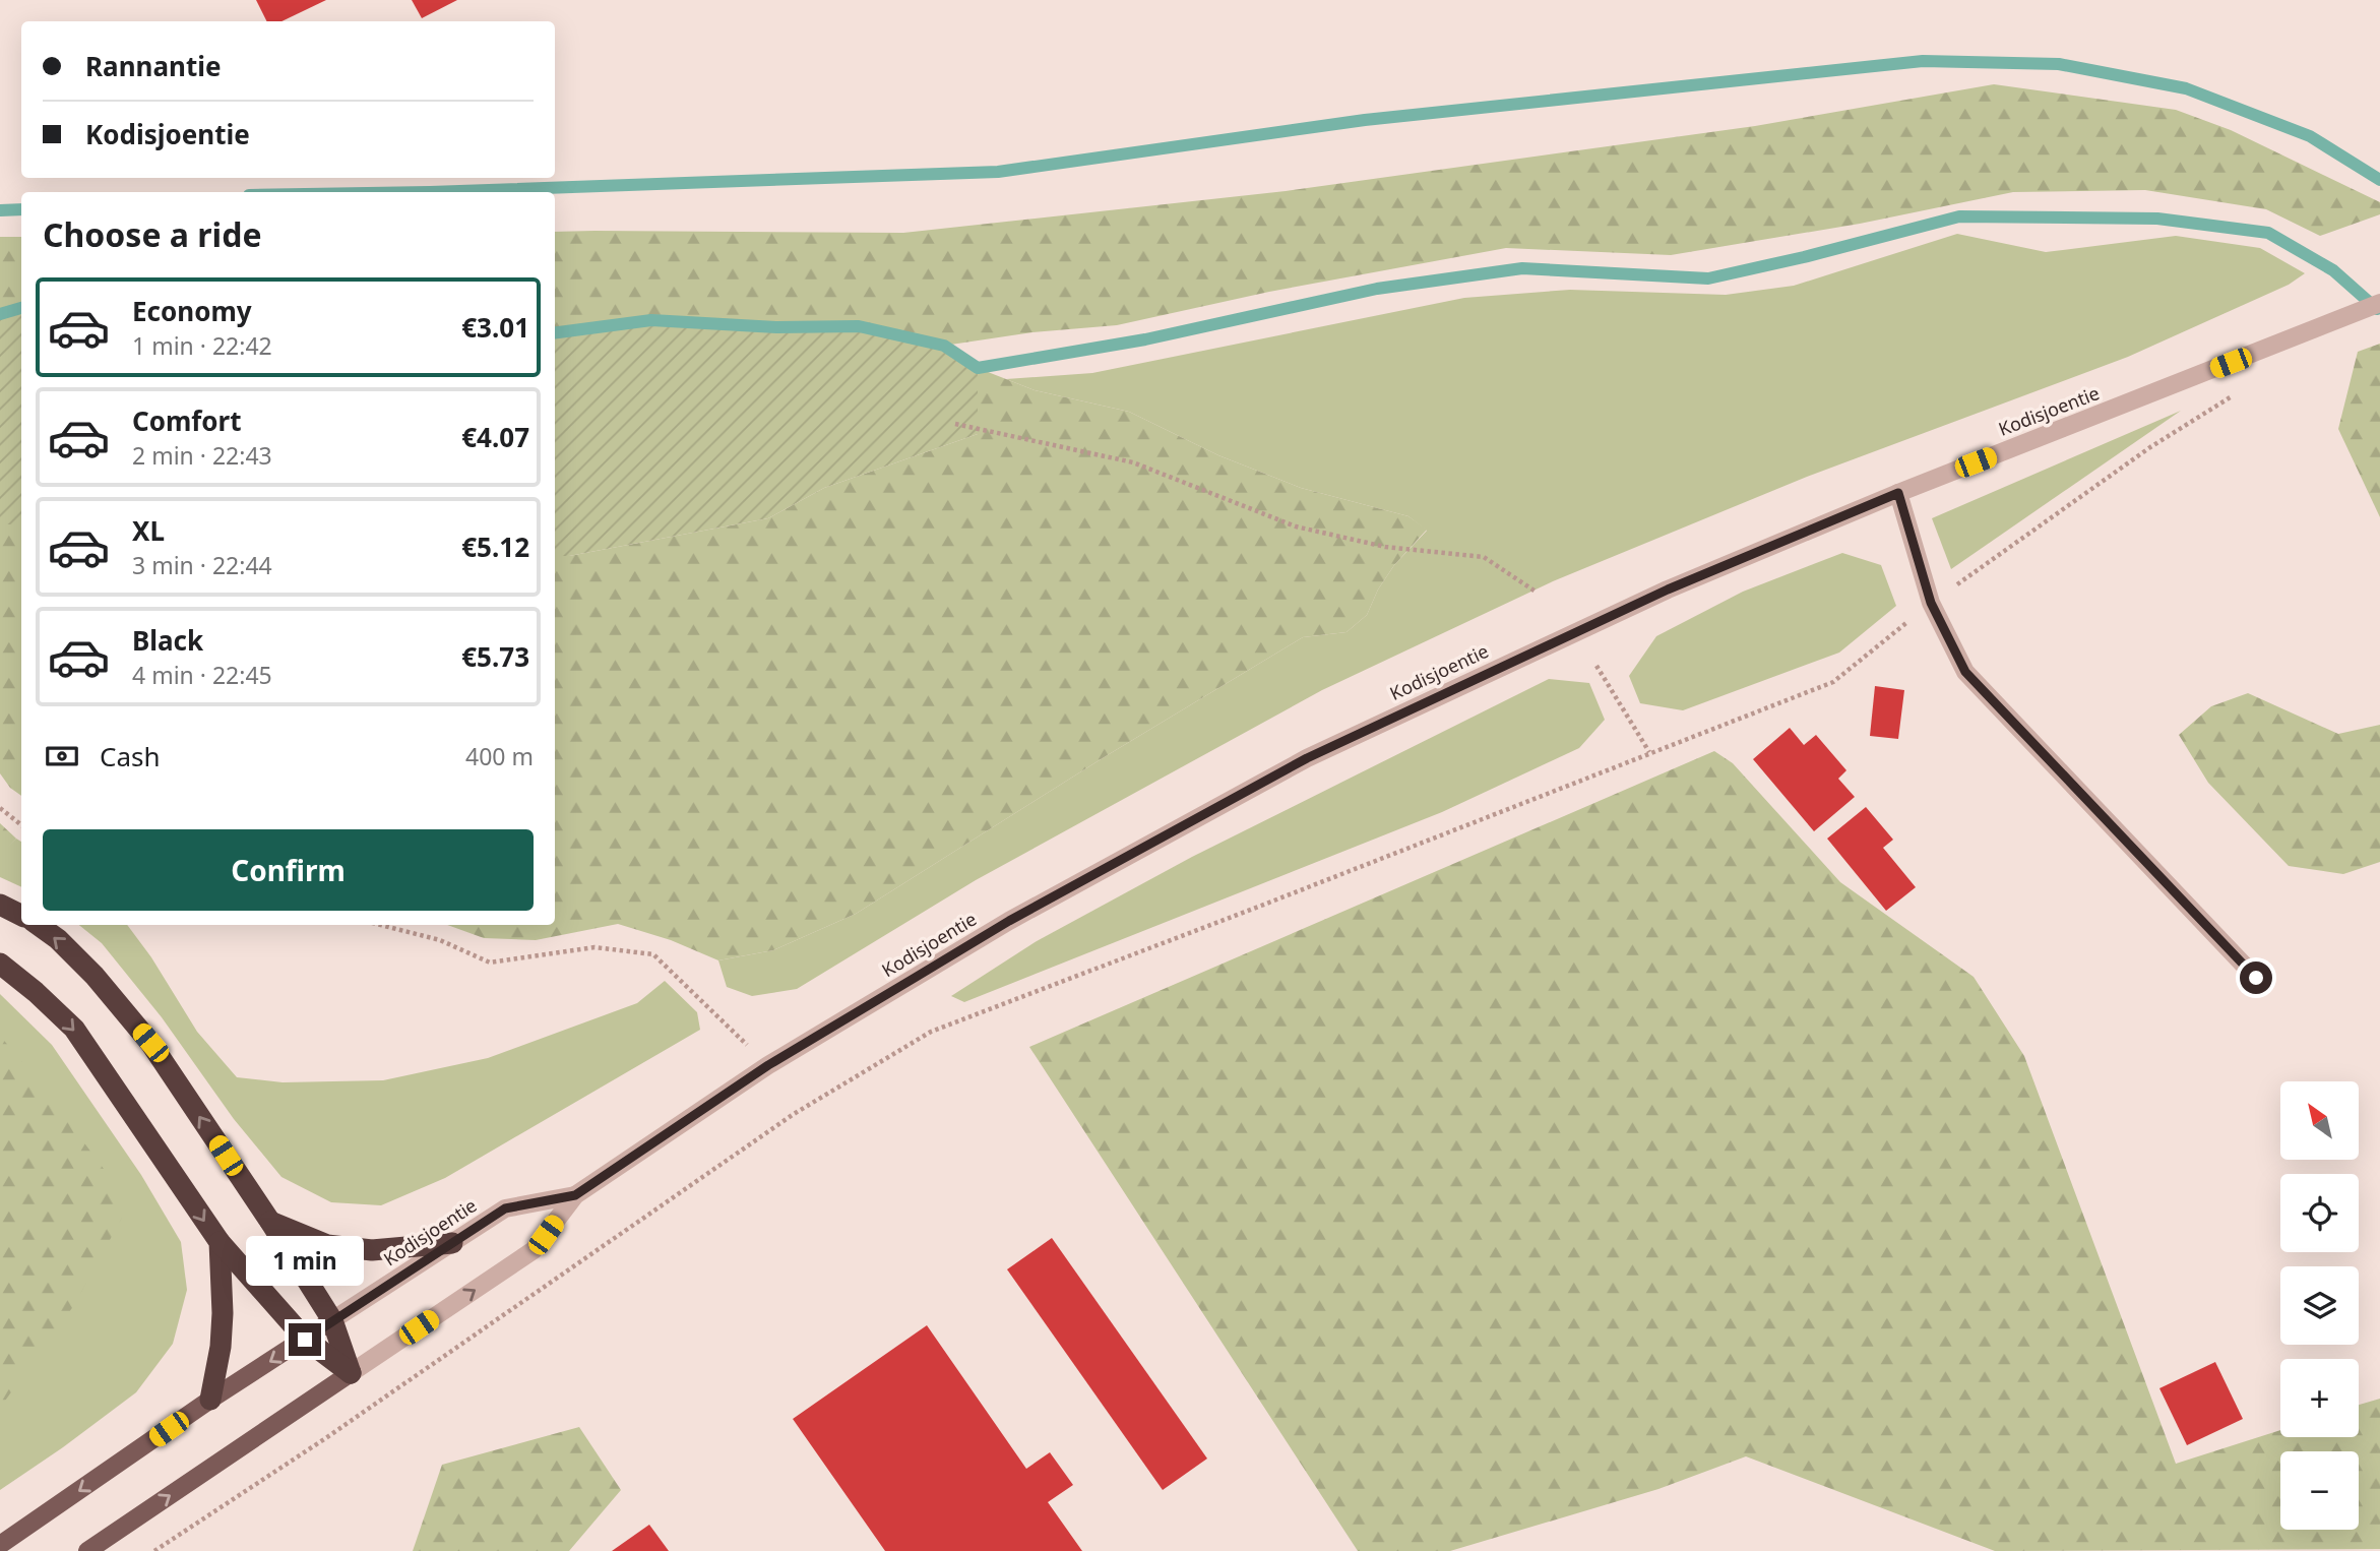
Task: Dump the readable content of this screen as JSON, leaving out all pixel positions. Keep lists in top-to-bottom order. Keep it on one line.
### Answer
{"streets":{"main road":["Kodisjoentie"]},"north":"top left","page":{"banner":["Rannantie","Kodisjoentie"],"heading":"Choose a ride","list":[{"name":"Economy","note":"1 min · 22:42","value":"€3.01"},{"name":"Comfort","note":"2 min · 22:43","value":"€4.07"},{"name":"XL","note":"3 min · 22:44","value":"€5.12"},{"name":"Black","note":"4 min · 22:45","value":"€5.73"}],"pay":["Cash","400 m"],"buttons":"Confirm","map_buttons":["+","−"],"bubble":"1 min"}}
